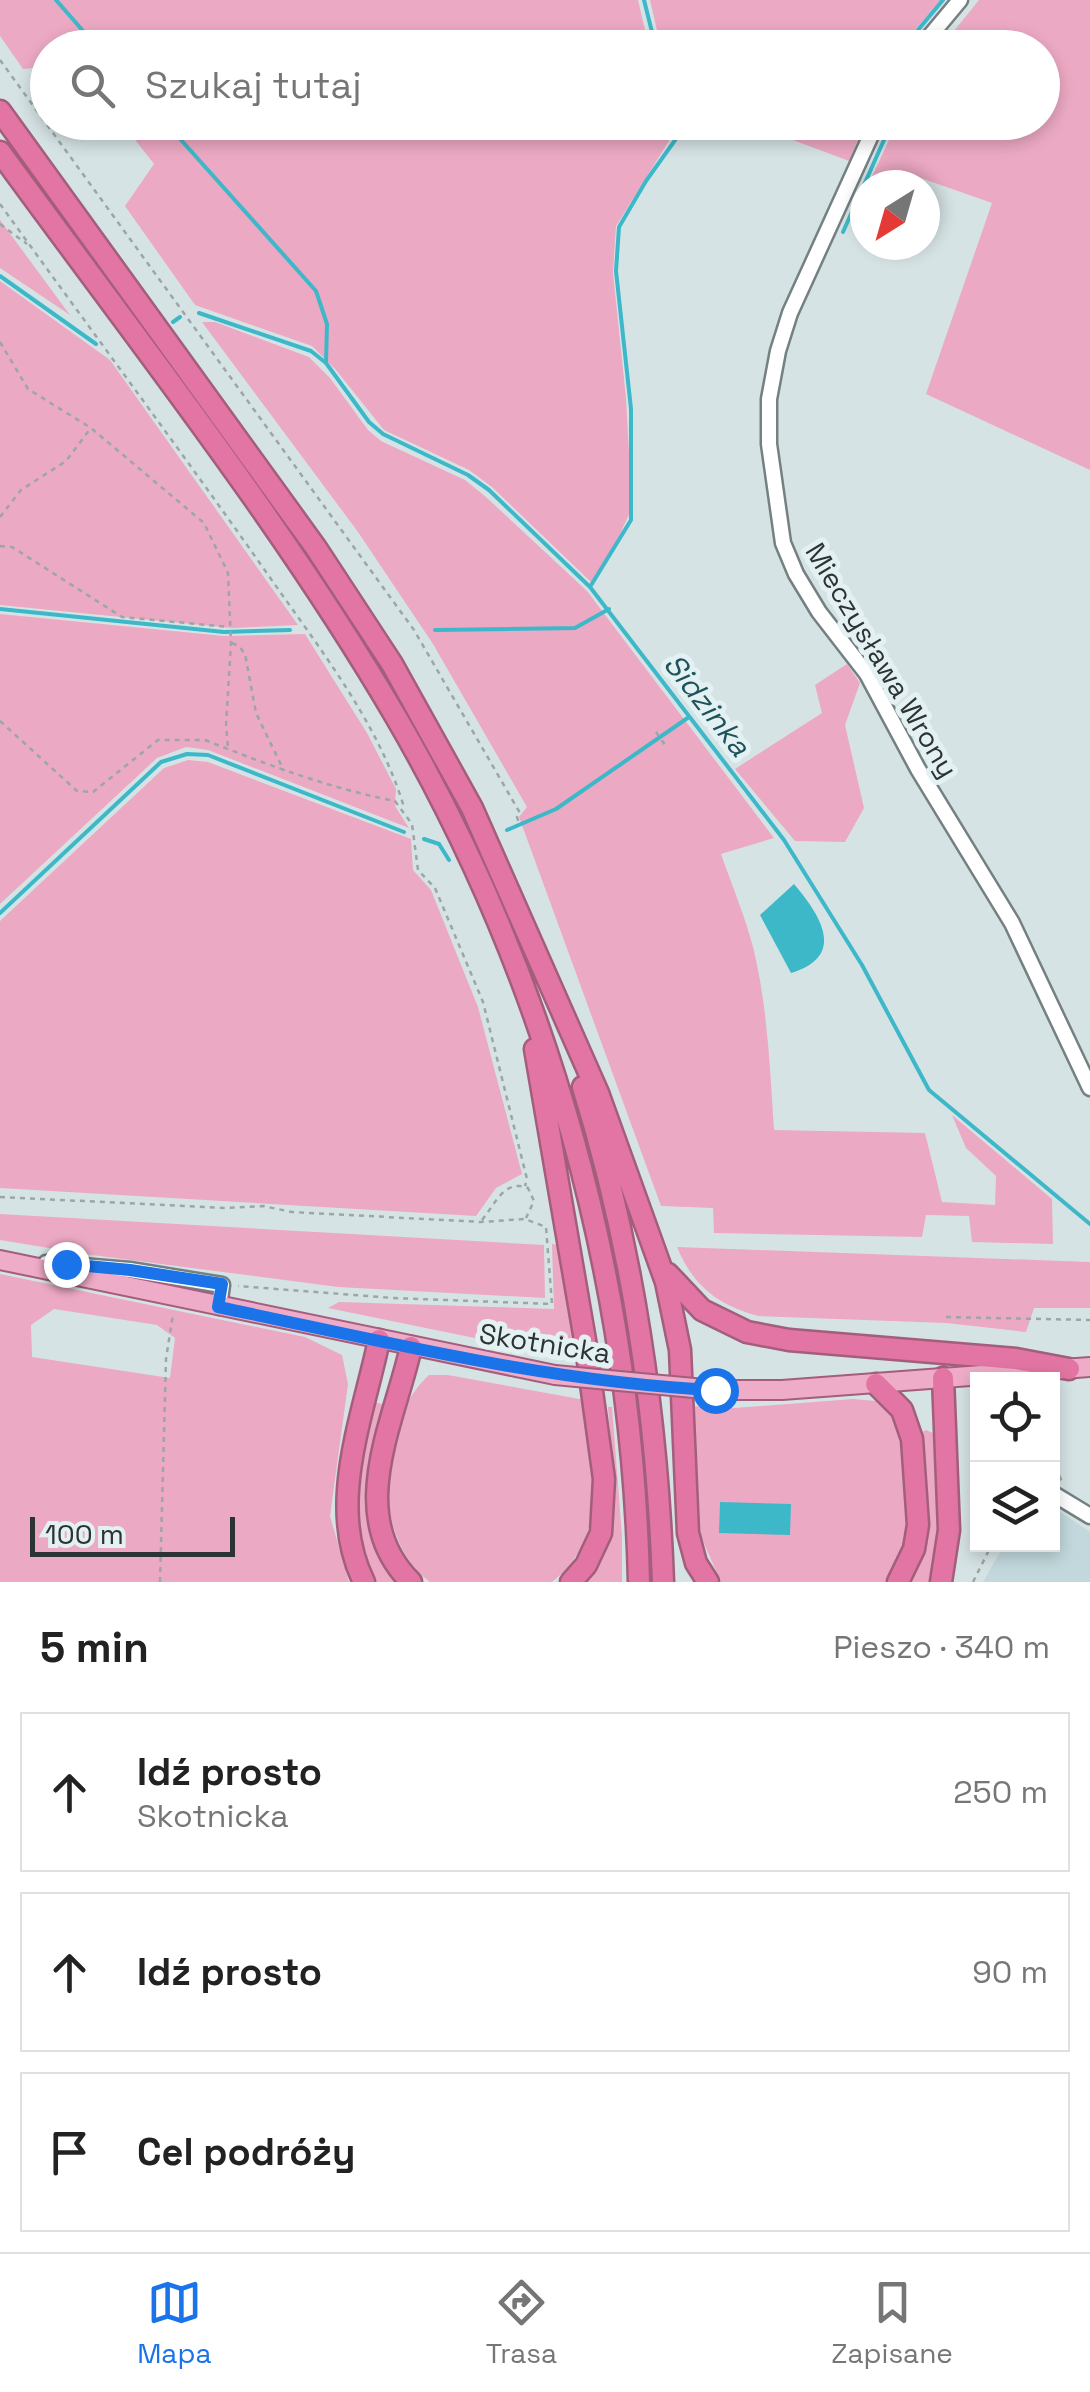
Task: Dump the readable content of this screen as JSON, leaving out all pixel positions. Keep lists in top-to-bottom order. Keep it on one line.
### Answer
{"streets":{"main road":["Skotnicka"],"street":["Mieczysława Wrony"]},"water":["Sidzinka"],"scale_bar":"100 m","north":"bottom left","page":{"search":"Szukaj tutaj","scale":"100 m","heading":["5 min","Pieszo · 340 m"],"list":[["Idź prosto","Skotnicka","250 m"],["Idź prosto","90 m"],"Cel podróży"],"nav":["Mapa","Trasa","Zapisane"]}}
